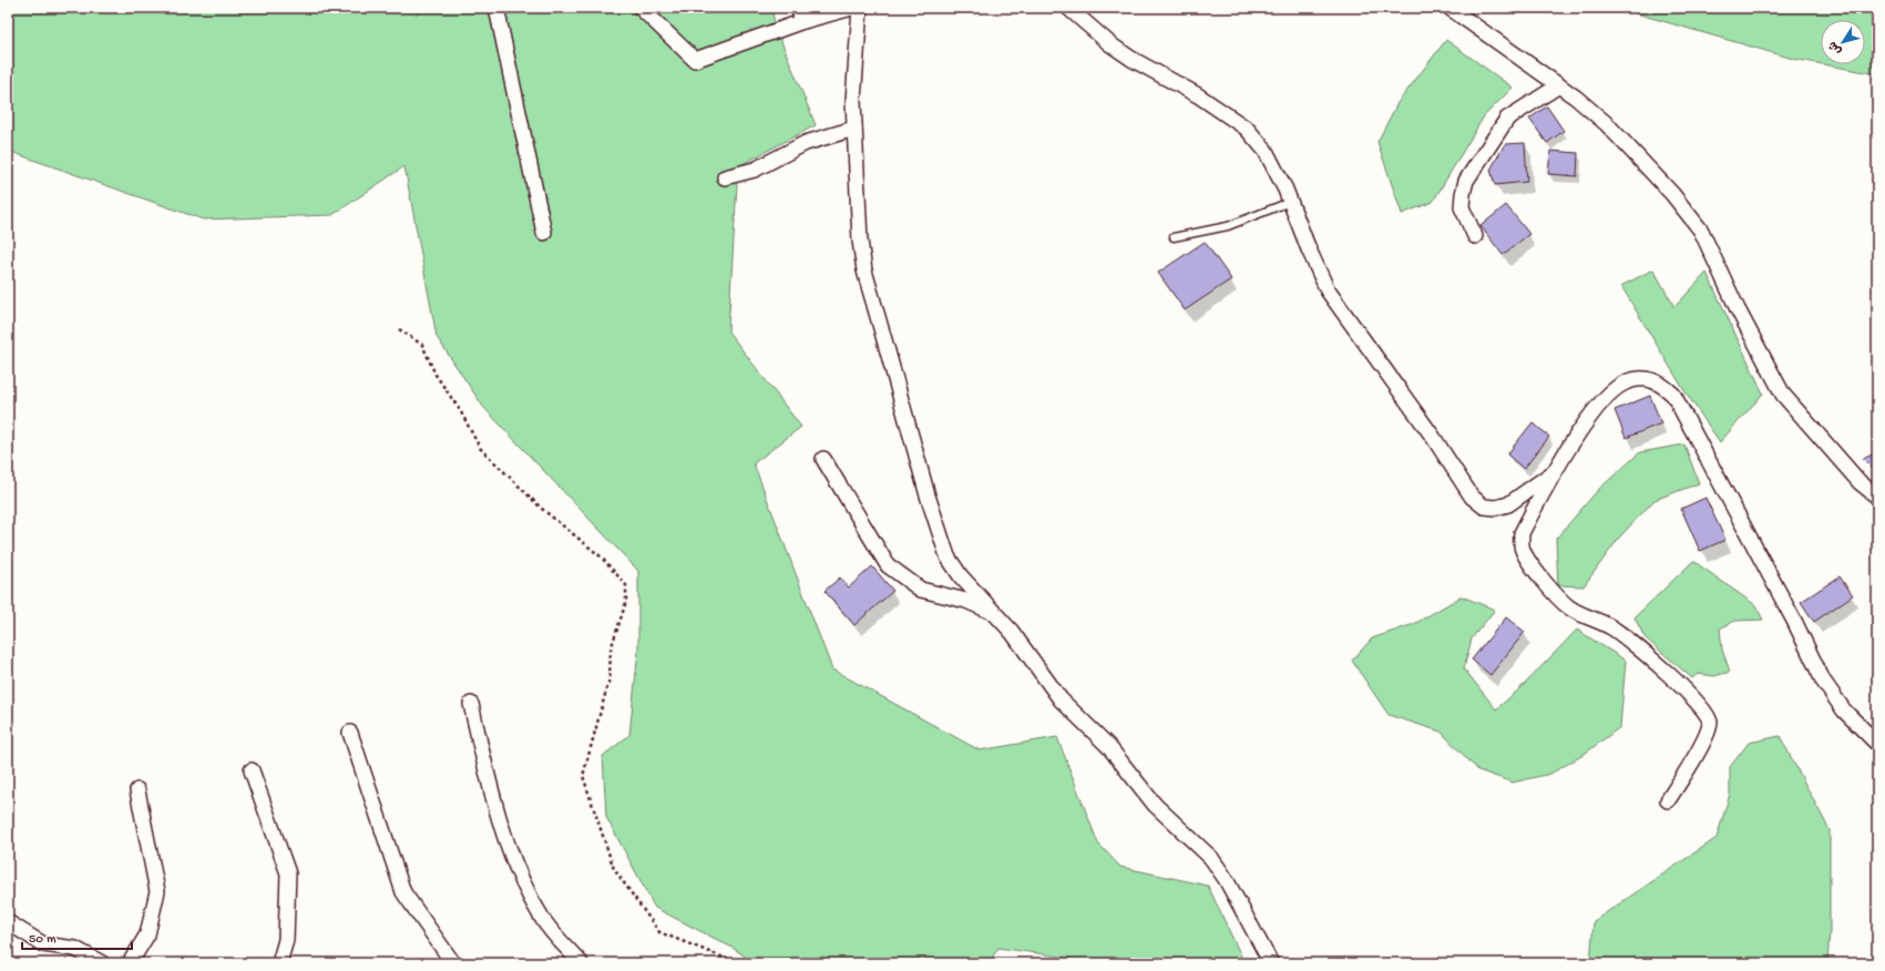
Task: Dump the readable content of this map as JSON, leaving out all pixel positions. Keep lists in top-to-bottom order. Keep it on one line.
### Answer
{"scale_bar":"50 m","north":"bottom left"}
